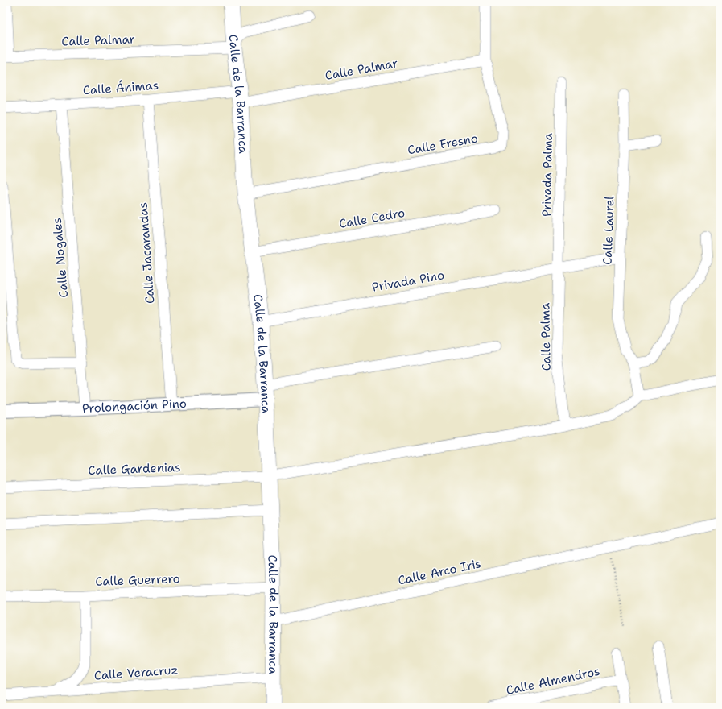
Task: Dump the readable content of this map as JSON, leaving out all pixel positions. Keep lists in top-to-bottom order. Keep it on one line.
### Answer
{"streets":{"main road":["Calle de la Barranca"],"street":["Calle Palmar","Calle Ánimas","Calle Fresno","Privada Palma","Calle Cedro","Calle Laurel","Calle Jacarandas","Calle Nogales","Privada Pino","Calle Palma","Prolongación Pino","Calle Gardenias","Calle Arco Iris","Calle Guerrero","Calle Veracruz","Calle Almendros"]},"crossings":[["Calle Palmar","Calle Ánimas"],["Calle Palmar","Calle de la Barranca"],["Calle Palmar","Calle Fresno"],["Calle Ánimas","Calle de la Barranca"],["Calle Ánimas","Calle Jacarandas"],["Calle Ánimas","Calle Nogales"],["Calle de la Barranca","Calle Fresno"],["Calle de la Barranca","Calle Cedro"],["Calle de la Barranca","Privada Pino"],["Calle de la Barranca","Prolongación Pino"],["Calle de la Barranca","Calle Gardenias"],["Calle de la Barranca","Calle Arco Iris"],["Calle de la Barranca","Calle Guerrero"],["Calle de la Barranca","Calle Veracruz"],["Privada Palma","Privada Pino"],["Privada Palma","Calle Palma"],["Calle Laurel","Privada Pino"],["Calle Jacarandas","Prolongación Pino"],["Calle Nogales","Prolongación Pino"],["Privada Pino","Calle Palma"],["Calle Palma","Calle Gardenias"]]}
